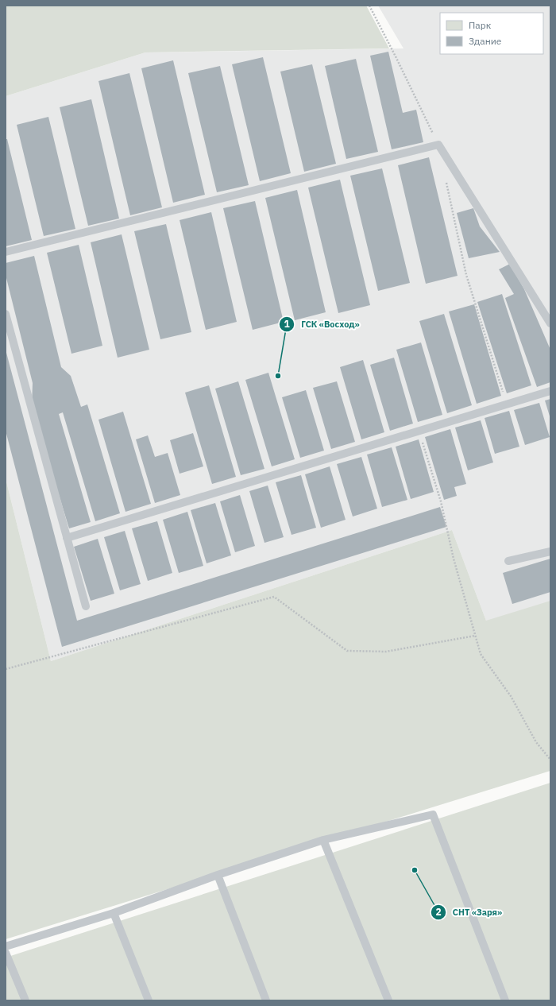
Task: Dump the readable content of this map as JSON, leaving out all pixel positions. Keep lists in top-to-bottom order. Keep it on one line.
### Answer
{"places":["ГСК «Восход»","СНТ «Заря»"],"legend":["Парк","Здание"]}
